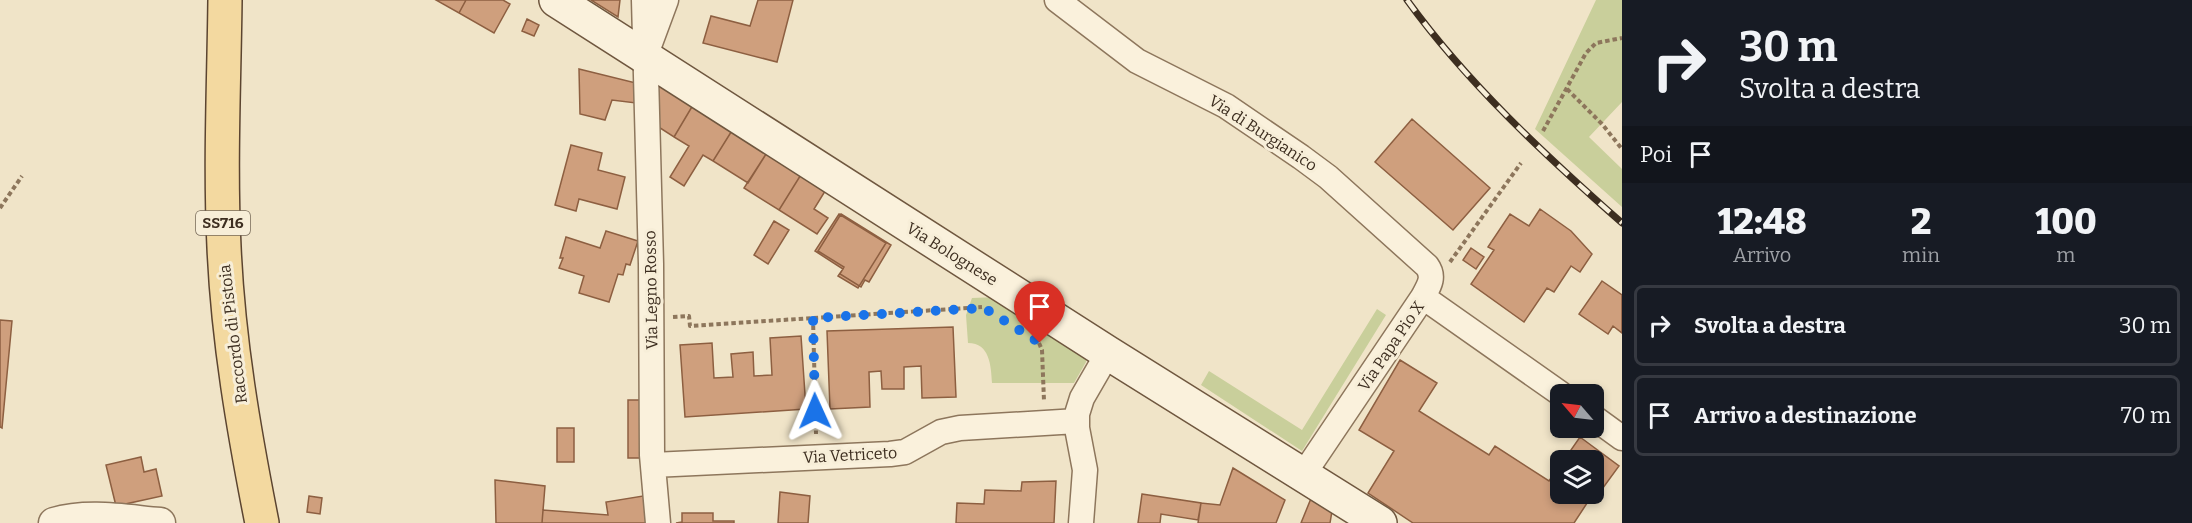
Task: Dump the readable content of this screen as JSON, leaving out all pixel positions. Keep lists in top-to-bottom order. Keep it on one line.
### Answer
{"streets":{"main road":["SS716","Via Bolognese","Raccordo di Pistoia"],"street":["Via di Burgianico","Via Legno Rosso","Via Papa Pio X","Via Vetriceto"]},"crossings":[["Via di Burgianico","Via Papa Pio X"],["Via Bolognese","Via Legno Rosso"],["Via Bolognese","Via Papa Pio X"],["Via Legno Rosso","Via Vetriceto"]],"north":"top left","page":{"turn":["30 m","Svolta a destra"],"then":"Poi","eta":["12:48","Arrivo","2","min","100","m"],"list":[{"name":"Svolta a destra","value":"30 m"},{"name":"Arrivo a destinazione","value":"70 m"}]}}
